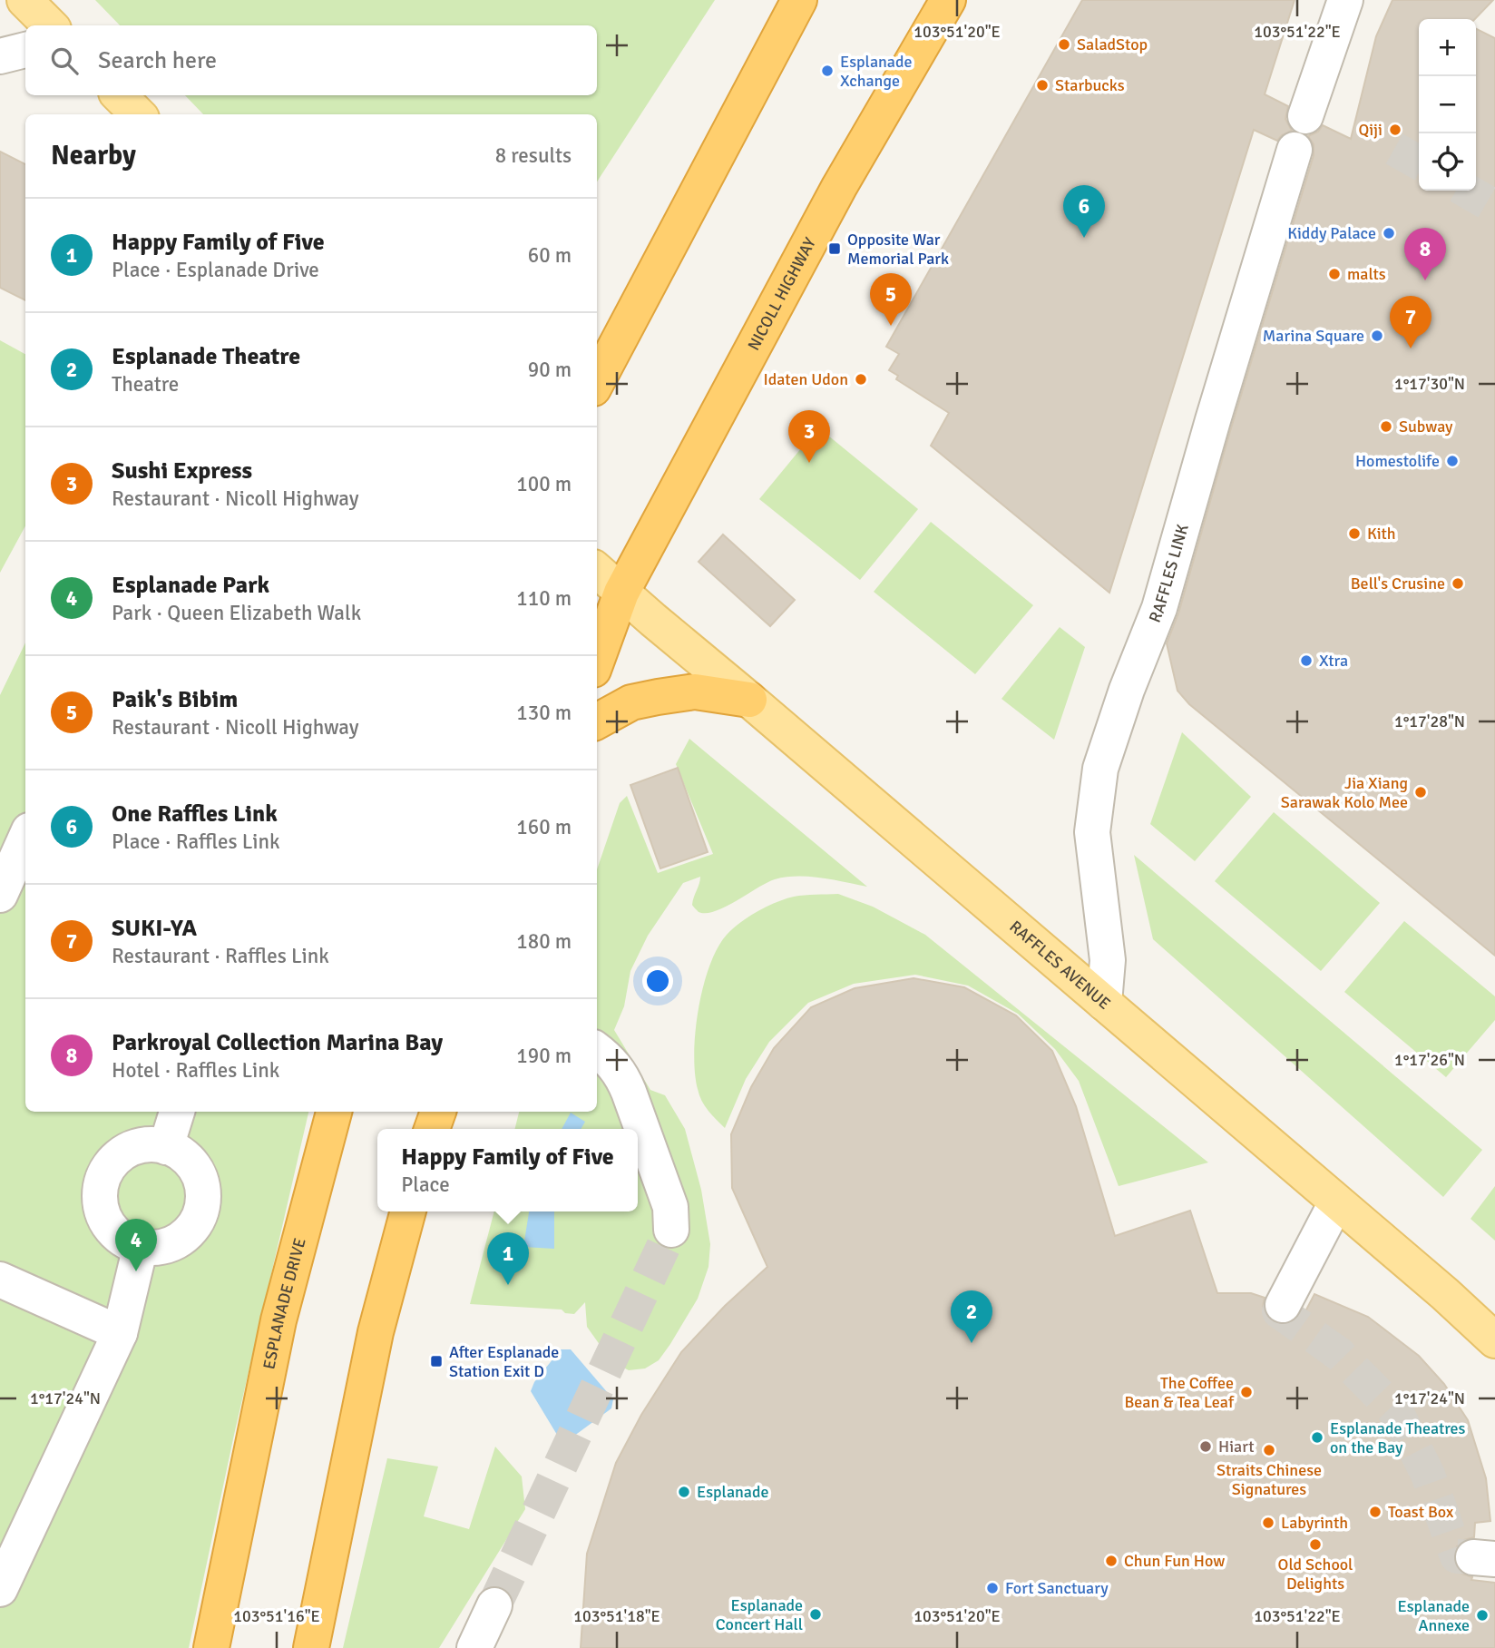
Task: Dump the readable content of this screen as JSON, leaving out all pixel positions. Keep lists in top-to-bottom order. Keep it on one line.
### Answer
{"streets":{"highway":["NICOLL HIGHWAY","ESPLANADE DRIVE"],"main road":["RAFFLES AVENUE"],"street":["RAFFLES LINK"]},"crossings":[["NICOLL HIGHWAY","RAFFLES AVENUE"],["RAFFLES LINK","RAFFLES AVENUE"]],"places":{"other":["SaladStop","Esplanade Xchange","Starbucks","Qiji","Kiddy Palace","malts","Marina Square","Idaten Udon","Subway","Homestolife","Kith","Bell's Crusine","Xtra","Jia Xiang Sarawak Kolo Mee","The Coffee Bean & Tea Leaf","Esplanade Theatres on the Bay","Hiart","Straits Chinese Signatures","Esplanade","Toast Box","Labyrinth","Old School Delights","Chun Fun How","Fort Sanctuary","Esplanade Concert Hall","Esplanade Annexe"],"transit":["Opposite War Memorial Park","After Esplanade Station Exit D"]},"page":{"map_buttons":["+","−"],"search":"Search here","heading":["Nearby","8 results"],"pins":["6","8","5","7","3","4","1","2"],"list":[{"mark":"1","name":"Happy Family of Five","note":"Place · Esplanade Drive","value":"60 m"},{"mark":"2","name":"Esplanade Theatre","note":"Theatre","value":"90 m"},{"mark":"3","name":"Sushi Express","note":"Restaurant · Nicoll Highway","value":"100 m"},{"mark":"4","name":"Esplanade Park","note":"Park · Queen Elizabeth Walk","value":"110 m"},{"mark":"5","name":"Paik's Bibim","note":"Restaurant · Nicoll Highway","value":"130 m"},{"mark":"6","name":"One Raffles Link","note":"Place · Raffles Link","value":"160 m"},{"mark":"7","name":"SUKI-YA","note":"Restaurant · Raffles Link","value":"180 m"},{"mark":"8","name":"Parkroyal Collection Marina Bay","note":"Hotel · Raffles Link","value":"190 m"}],"popup":["Happy Family of Five","Place"]},"coordinates":["103°51'20\"E","103°51'22\"E","1°17'30\"N","1°17'28\"N","1°17'26\"N","1°17'24\"N","103°51'16\"E","103°51'18\"E"]}
